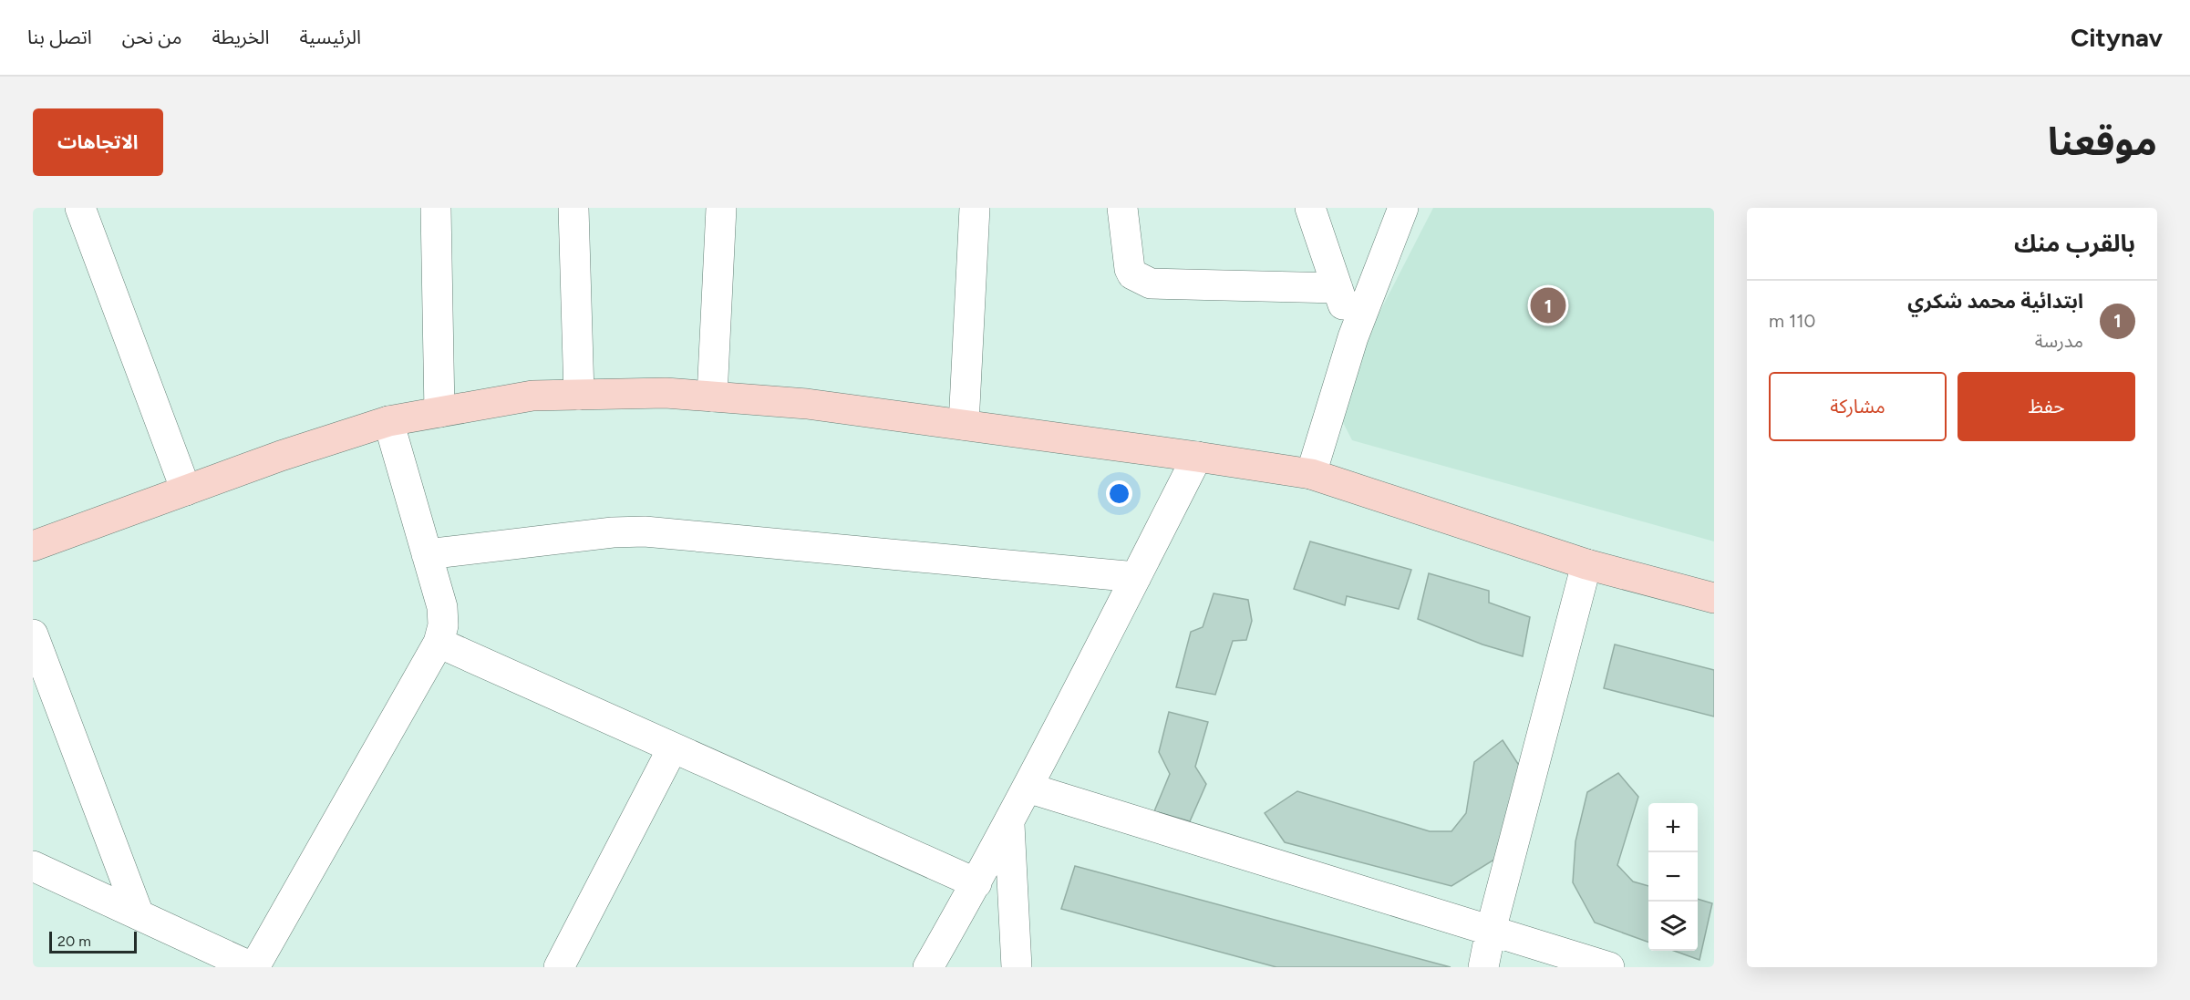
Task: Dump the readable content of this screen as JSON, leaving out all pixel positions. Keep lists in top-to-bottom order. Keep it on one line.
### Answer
{"scale_bar":"20 m","page":{"header":"Citynav","nav":["الرئيسية","الخريطة","من نحن","اتصل بنا"],"title":"موقعنا","buttons":["الاتجاهات",["حفظ","مشاركة"]],"heading":"بالقرب منك","list":[{"mark":"1","name":"ابتدائية محمد شكري","note":"مدرسة","value":"110 m"}],"pins":"1","map_buttons":["+","−"],"scale":"20 m"}}
